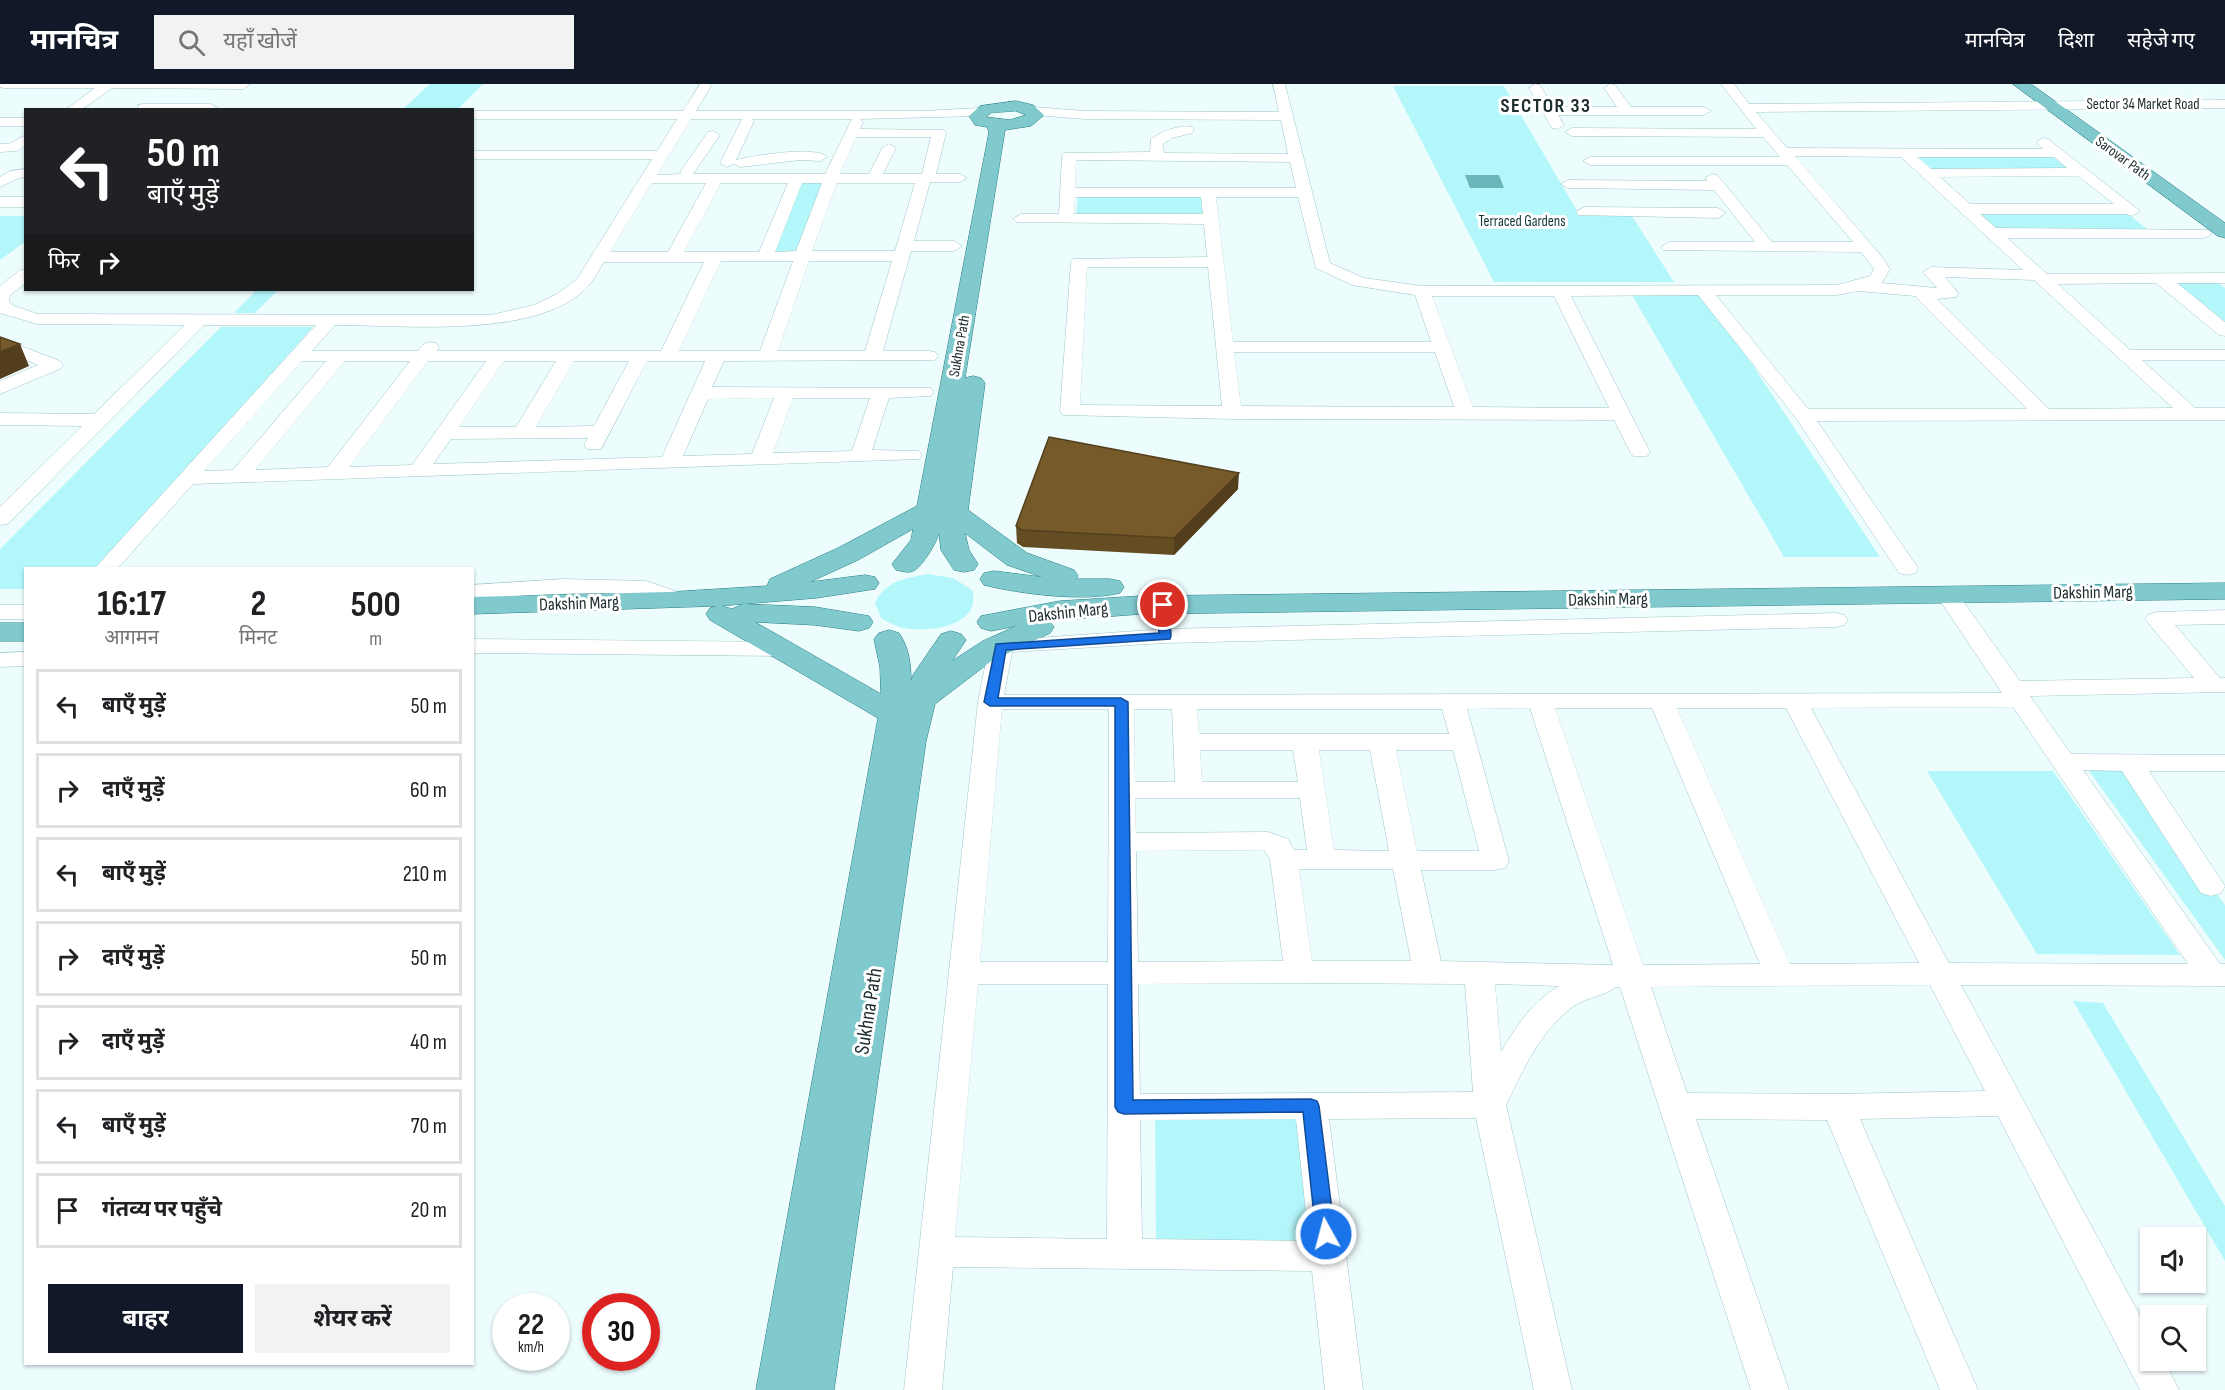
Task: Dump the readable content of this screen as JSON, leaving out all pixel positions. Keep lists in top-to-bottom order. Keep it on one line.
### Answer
{"streets":{"main road":["Sarovar Path","Sukhna Path","Dakshin Marg"]},"crossings":[["Sukhna Path","Dakshin Marg"]],"districts":["SECTOR 33"],"parks":["Terraced Gardens"],"page":{"header":"मानचित्र","search":"यहाँ खोजें","nav":["मानचित्र","दिशा","सहेजे गए"],"turn":["50 m","बाएँ मुड़ें"],"then":"फिर","eta":["16:17","आगमन","2","मिनट","500","m"],"list":[{"name":"बाएँ मुड़ें","value":"50 m"},{"name":"दाएँ मुड़ें","value":"60 m"},{"name":"बाएँ मुड़ें","value":"210 m"},{"name":"दाएँ मुड़ें","value":"50 m"},{"name":"दाएँ मुड़ें","value":"40 m"},{"name":"बाएँ मुड़ें","value":"70 m"},{"name":"गंतव्य पर पहुँचे","value":"20 m"}],"buttons":["बाहर","शेयर करें"],"speed":"22 km/h","limit":"30"}}
